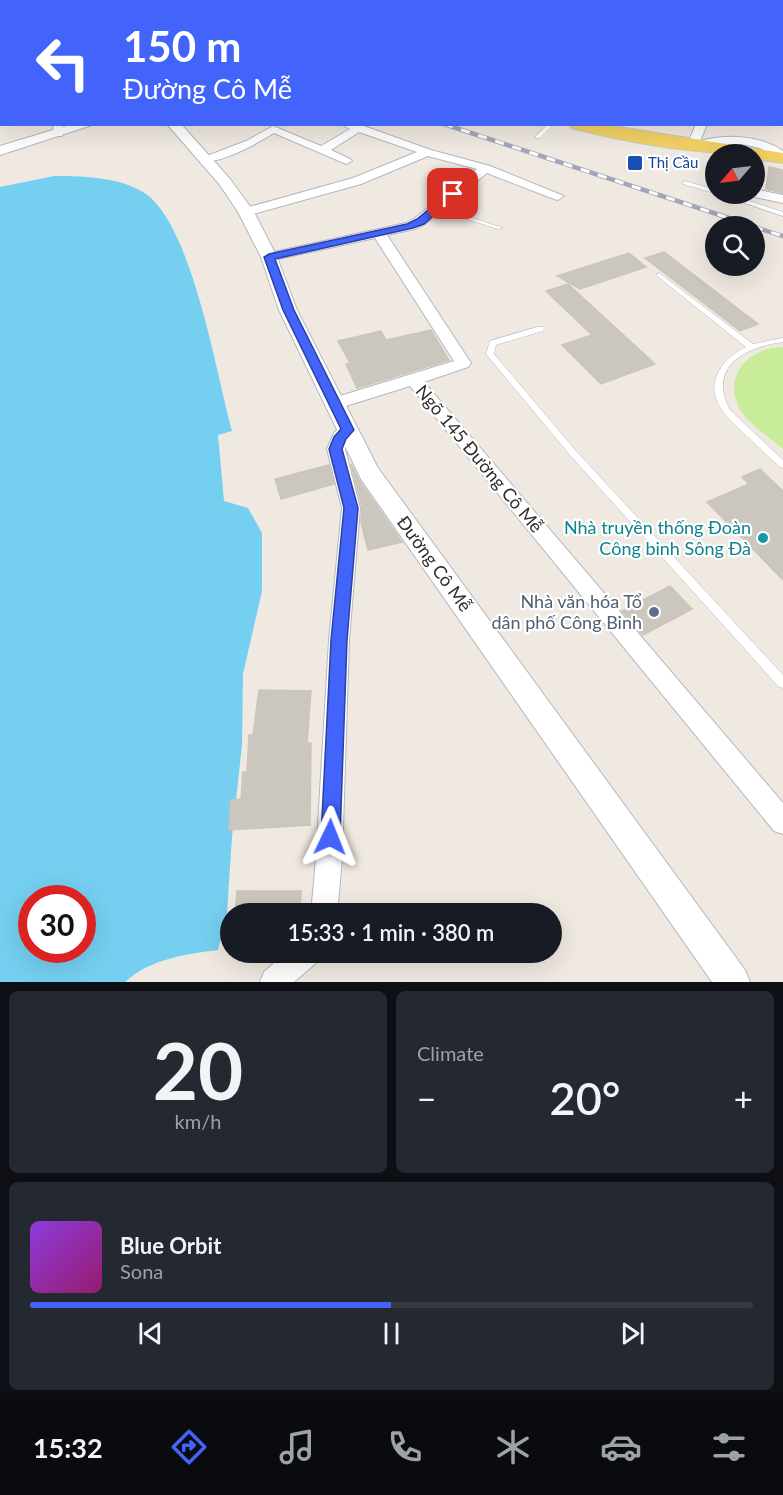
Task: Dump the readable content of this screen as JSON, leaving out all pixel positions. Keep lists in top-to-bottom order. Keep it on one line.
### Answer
{"streets":{"street":["Ngõ 145 Đường Cô Mễ","Đường Cô Mễ"]},"crossings":[["Ngõ 145 Đường Cô Mễ","Đường Cô Mễ"]],"places":{"transit":["Thị Cầu"],"other":["Nhà truyền thống Đoàn Công binh Sông Đà","Nhà văn hóa Tổ dân phố Công Binh"]},"north":"bottom left","page":{"turn":["150 m","Đường Cô Mễ"],"limit":"30","trip":"15:33 · 1 min · 380 m","tile":[["20","km/h"],"Climate"],"heat":["−","20°","+"],"song":["Blue Orbit","Sona"],"tabs":"15:32"}}
